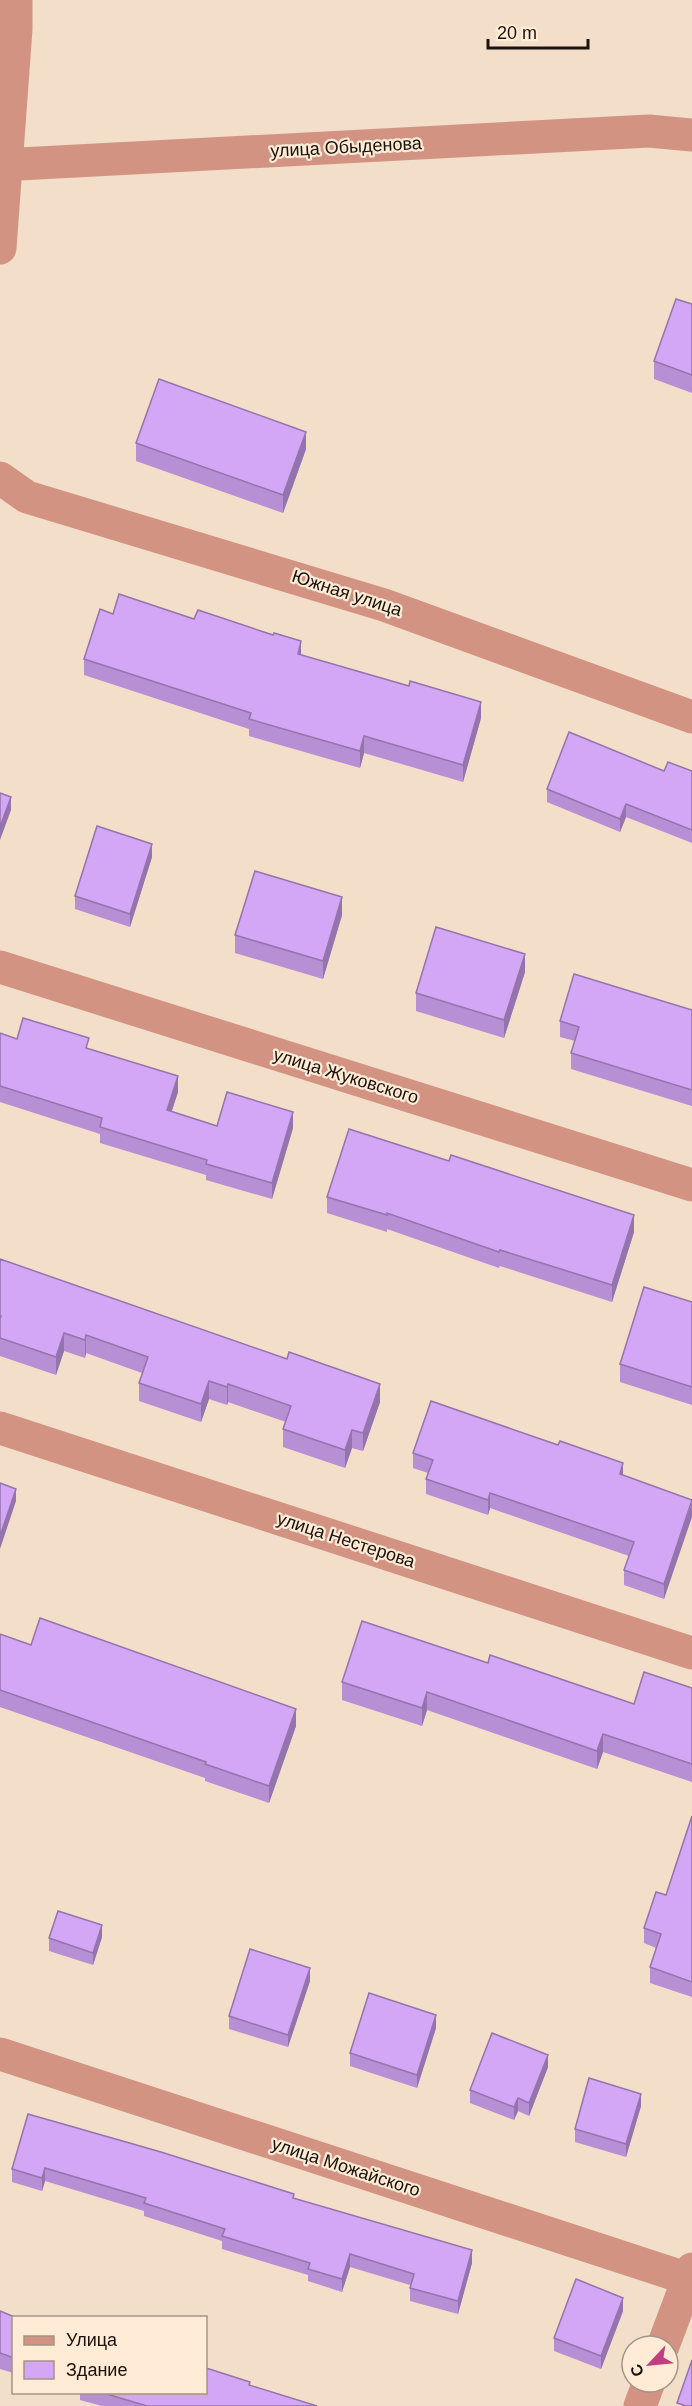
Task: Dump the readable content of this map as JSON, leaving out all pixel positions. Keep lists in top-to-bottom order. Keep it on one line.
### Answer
{"streets":{"street":["улица Обыденова","Южная улица","улица Жуковского","улица Нестерова","улица Можайского"]},"legend":["Улица","Здание"],"scale_bar":"20 m","north":"bottom left"}
